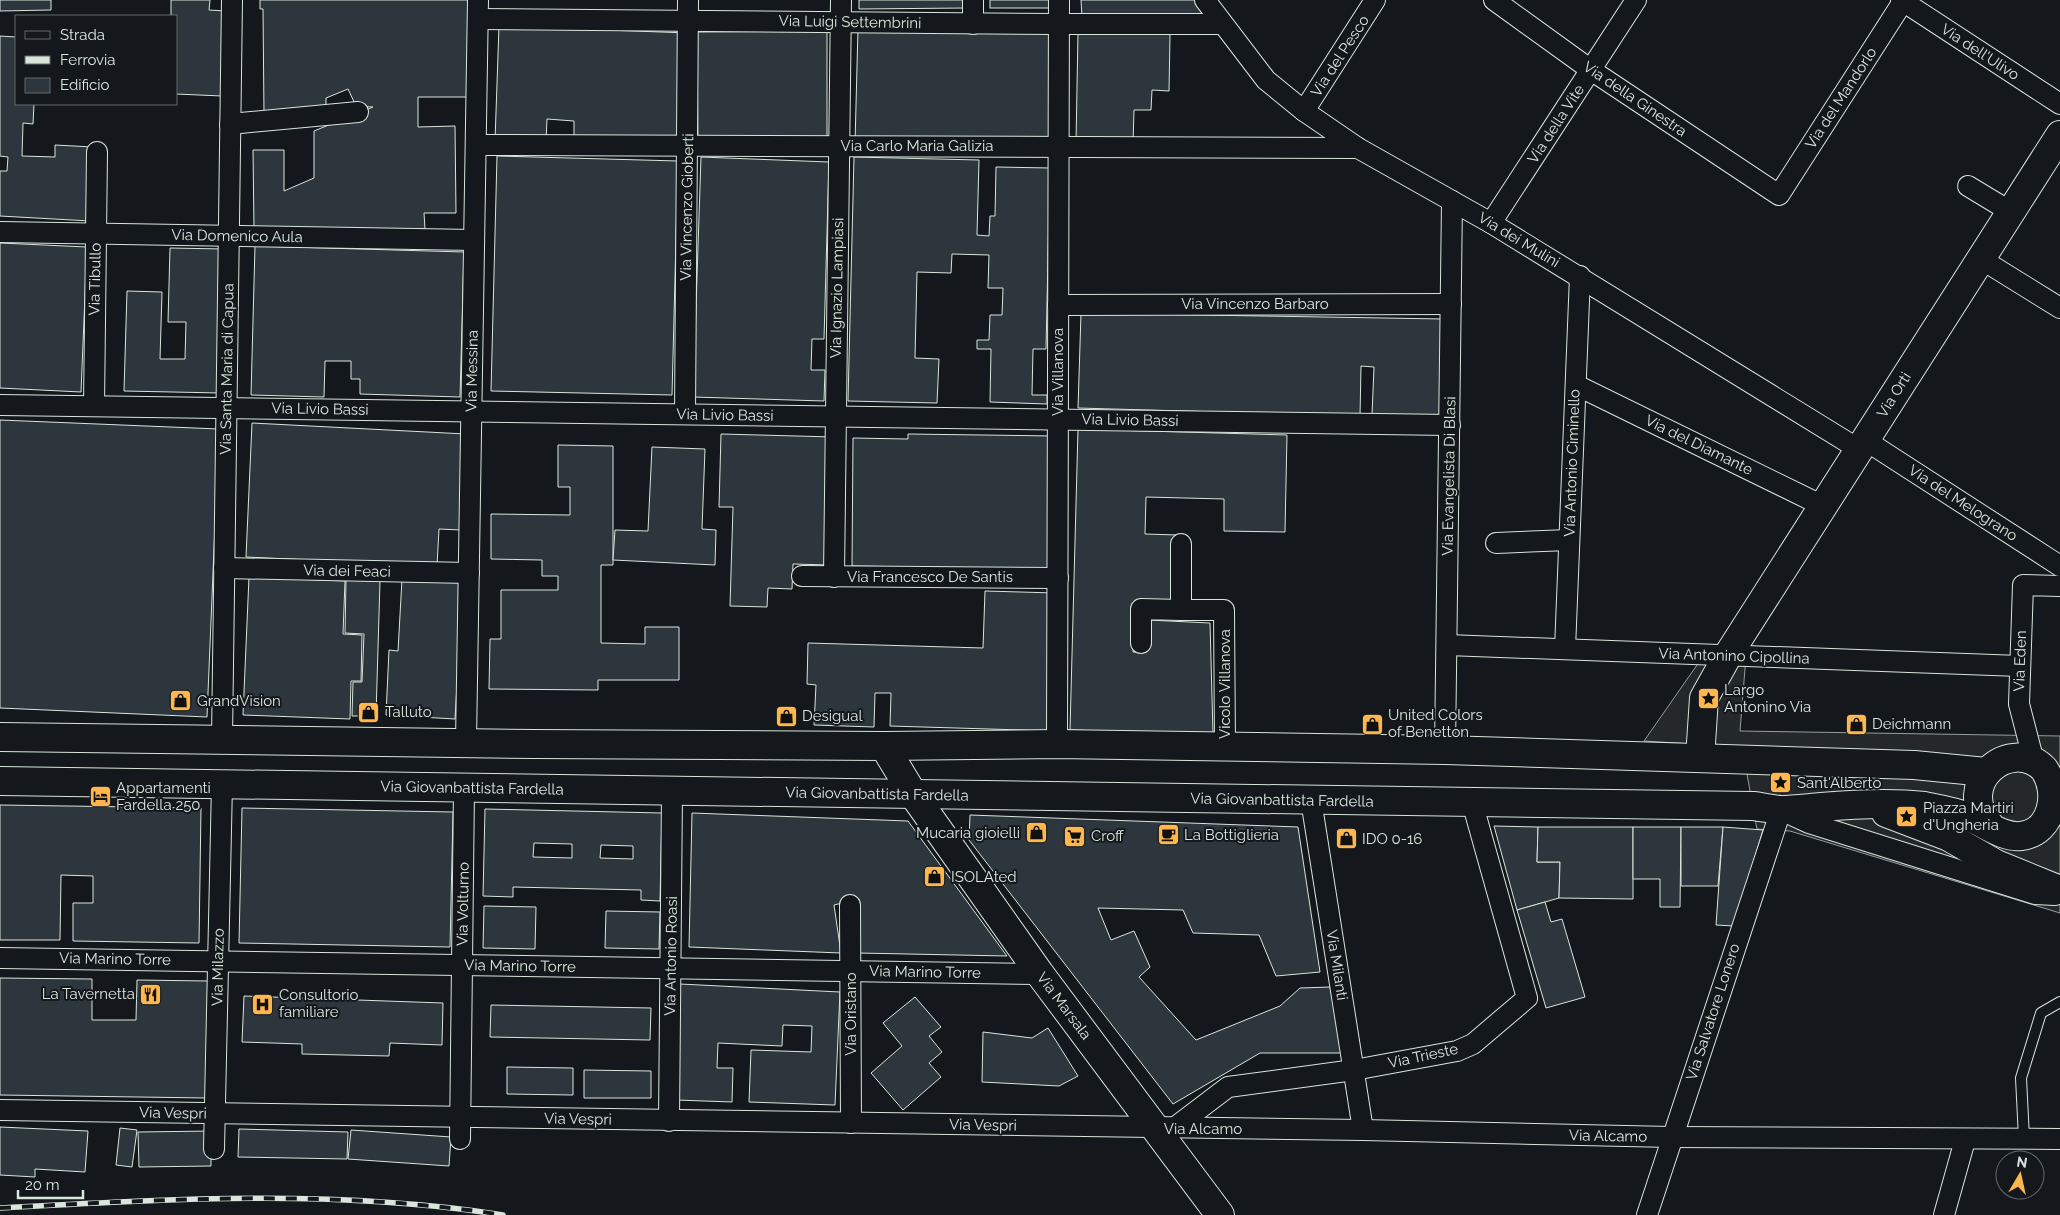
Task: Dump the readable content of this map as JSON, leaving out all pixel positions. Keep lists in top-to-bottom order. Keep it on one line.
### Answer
{"streets":{"main road":["Via Orti","Via Giovanbattista Fardella","Via Marsala"],"street":["Via Luigi Settembrini","Via dell'Ulivo","Via del Pesco","Via del Mandorlo","Via della Ginestra","Via della Vite","Via Carlo Maria Galizia","Via Vincenzo Gioberti","Via Domenico Aula","Via dei Mulini","Via Tibullo","Via Ignazio Lampiasi","Via Vincenzo Barbaro","Via Santa Maria di Capua","Via Messina","Via Villanova","Via Livio Bassi","Via del Diamante","Via Antonio Ciminello","Via Evangelista Di Blasi","Via del Melograno","Via dei Feaci","Via Francesco De Santis","Via Antonino Cipollina","Via Eden","Vicolo Villanova","Via Volturno","Via Antonio Roasi","Via Marino Torre","Via Milanti","Via Milazzo","Via Salvatore Lonero","Via Oristano","Via Trieste","Via Vespri","Via Alcamo"]},"crossings":[["Via Luigi Settembrini","Via Vincenzo Gioberti"],["Via Luigi Settembrini","Via dei Mulini"],["Via Luigi Settembrini","Via Ignazio Lampiasi"],["Via Luigi Settembrini","Via Messina"],["Via Luigi Settembrini","Via Villanova"],["Via dell'Ulivo","Via del Mandorlo"],["Via del Pesco","Via Carlo Maria Galizia"],["Via del Pesco","Via dei Mulini"],["Via del Mandorlo","Via della Ginestra"],["Via della Ginestra","Via della Vite"],["Via della Vite","Via dei Mulini"],["Via Carlo Maria Galizia","Via Vincenzo Gioberti"],["Via Carlo Maria Galizia","Via dei Mulini"],["Via Carlo Maria Galizia","Via Ignazio Lampiasi"],["Via Carlo Maria Galizia","Via Messina"],["Via Carlo Maria Galizia","Via Villanova"],["Via Vincenzo Gioberti","Via Livio Bassi"],["Via Domenico Aula","Via Tibullo"],["Via Domenico Aula","Via Santa Maria di Capua"],["Via Domenico Aula","Via Messina"],["Via dei Mulini","Via Orti"],["Via dei Mulini","Via Antonio Ciminello"],["Via dei Mulini","Via Evangelista Di Blasi"],["Via dei Mulini","Via del Melograno"],["Via Tibullo","Via Livio Bassi"],["Via Ignazio Lampiasi","Via Livio Bassi"],["Via Ignazio Lampiasi","Via Francesco De Santis"],["Via Vincenzo Barbaro","Via Villanova"],["Via Vincenzo Barbaro","Via Evangelista Di Blasi"],["Via Santa Maria di Capua","Via Livio Bassi"],["Via Santa Maria di Capua","Via dei Feaci"],["Via Messina","Via Livio Bassi"],["Via Messina","Via dei Feaci"],["Via Villanova","Via Livio Bassi"],["Via Villanova","Via Francesco De Santis"],["Via Orti","Via del Diamante"],["Via Orti","Via del Melograno"],["Via Orti","Via Antonino Cipollina"],["Via Livio Bassi","Via Evangelista Di Blasi"],["Via del Diamante","Via Antonio Ciminello"],["Via Antonio Ciminello","Via Antonino Cipollina"],["Via Evangelista Di Blasi","Via Antonino Cipollina"],["Via Antonino Cipollina","Via Eden"],["Via Eden","Via Giovanbattista Fardella"],["Via Giovanbattista Fardella","Via Volturno"],["Via Giovanbattista Fardella","Via Antonio Roasi"],["Via Giovanbattista Fardella","Via Milanti"],["Via Giovanbattista Fardella","Via Milazzo"],["Via Giovanbattista Fardella","Via Marsala"],["Via Giovanbattista Fardella","Via Salvatore Lonero"],["Via Giovanbattista Fardella","Via Trieste"],["Via Volturno","Via Marino Torre"],["Via Volturno","Via Vespri"],["Via Antonio Roasi","Via Marino Torre"],["Via Antonio Roasi","Via Vespri"],["Via Marino Torre","Via Milazzo"],["Via Marino Torre","Via Marsala"],["Via Marino Torre","Via Oristano"],["Via Milanti","Via Trieste"],["Via Milanti","Via Alcamo"],["Via Milazzo","Via Vespri"],["Via Marsala","Via Trieste"],["Via Marsala","Via Vespri"],["Via Marsala","Via Alcamo"],["Via Salvatore Lonero","Via Alcamo"],["Via Oristano","Via Vespri"],["Via Trieste","Via Vespri"],["Via Trieste","Via Alcamo"],["Via Vespri","Via Alcamo"]],"places":{"place":["Largo Antonino Via","Sant'Alberto","Piazza Martiri d'Ungheria"],"shop":["GrandVision","Talluto","Desigual","United Colors of Benetton","Deichmann","Mucaria gioielli","IDO 0-16","ISOLAted"],"hotel":["Appartamenti Fardella 250"],"cafe":["La Bottiglieria"],"supermarket":["Croff"],"restaurant":["La Tavernetta"],"hospital":["Consultorio familiare"]},"legend":["Strada","Ferrovia","Edificio"],"scale_bar":"20 m","north":"top"}
